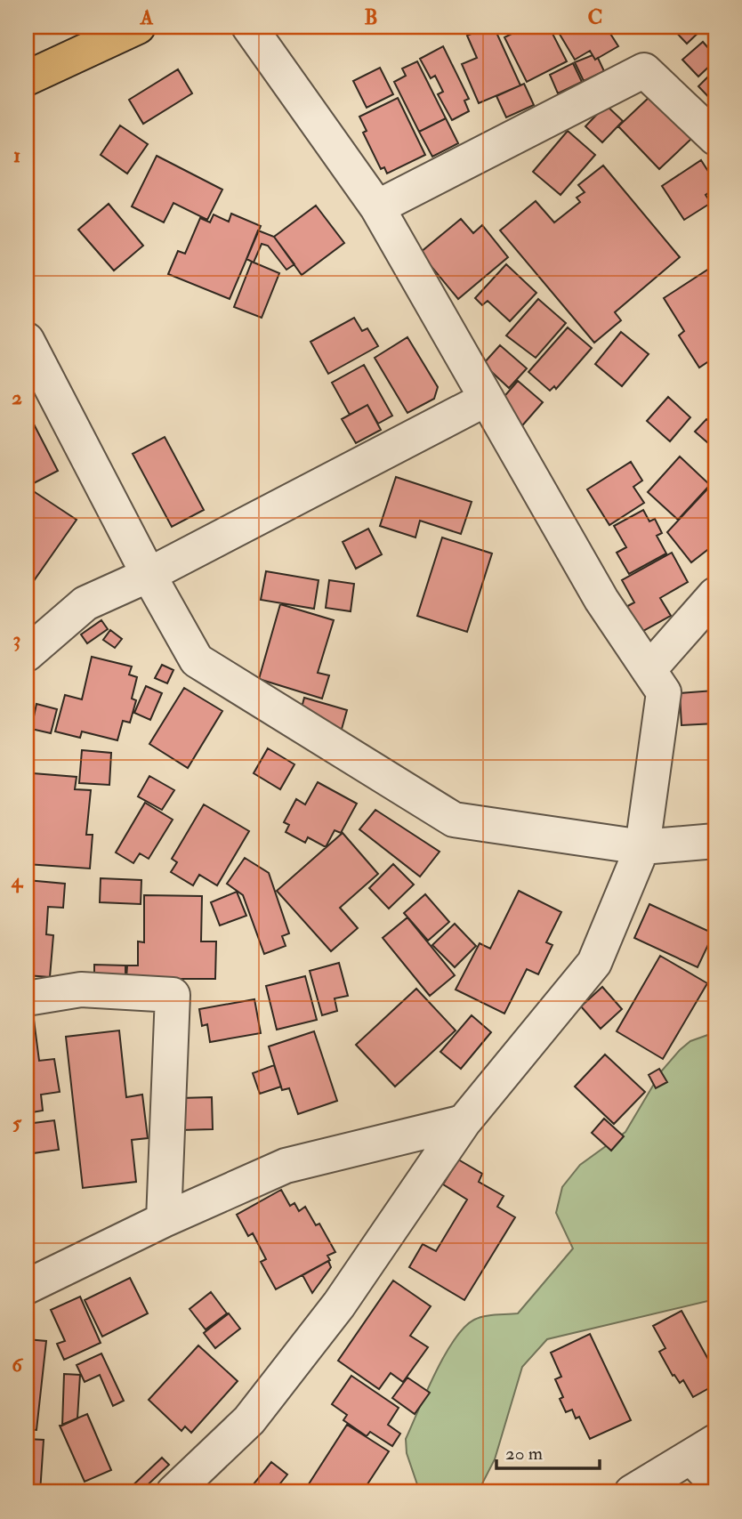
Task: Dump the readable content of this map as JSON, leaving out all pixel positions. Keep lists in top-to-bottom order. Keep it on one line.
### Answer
{"scale_bar":"20 m","grid":{"columns":["A","B","C"],"rows":["1","2","3","4","5","6"]}}
